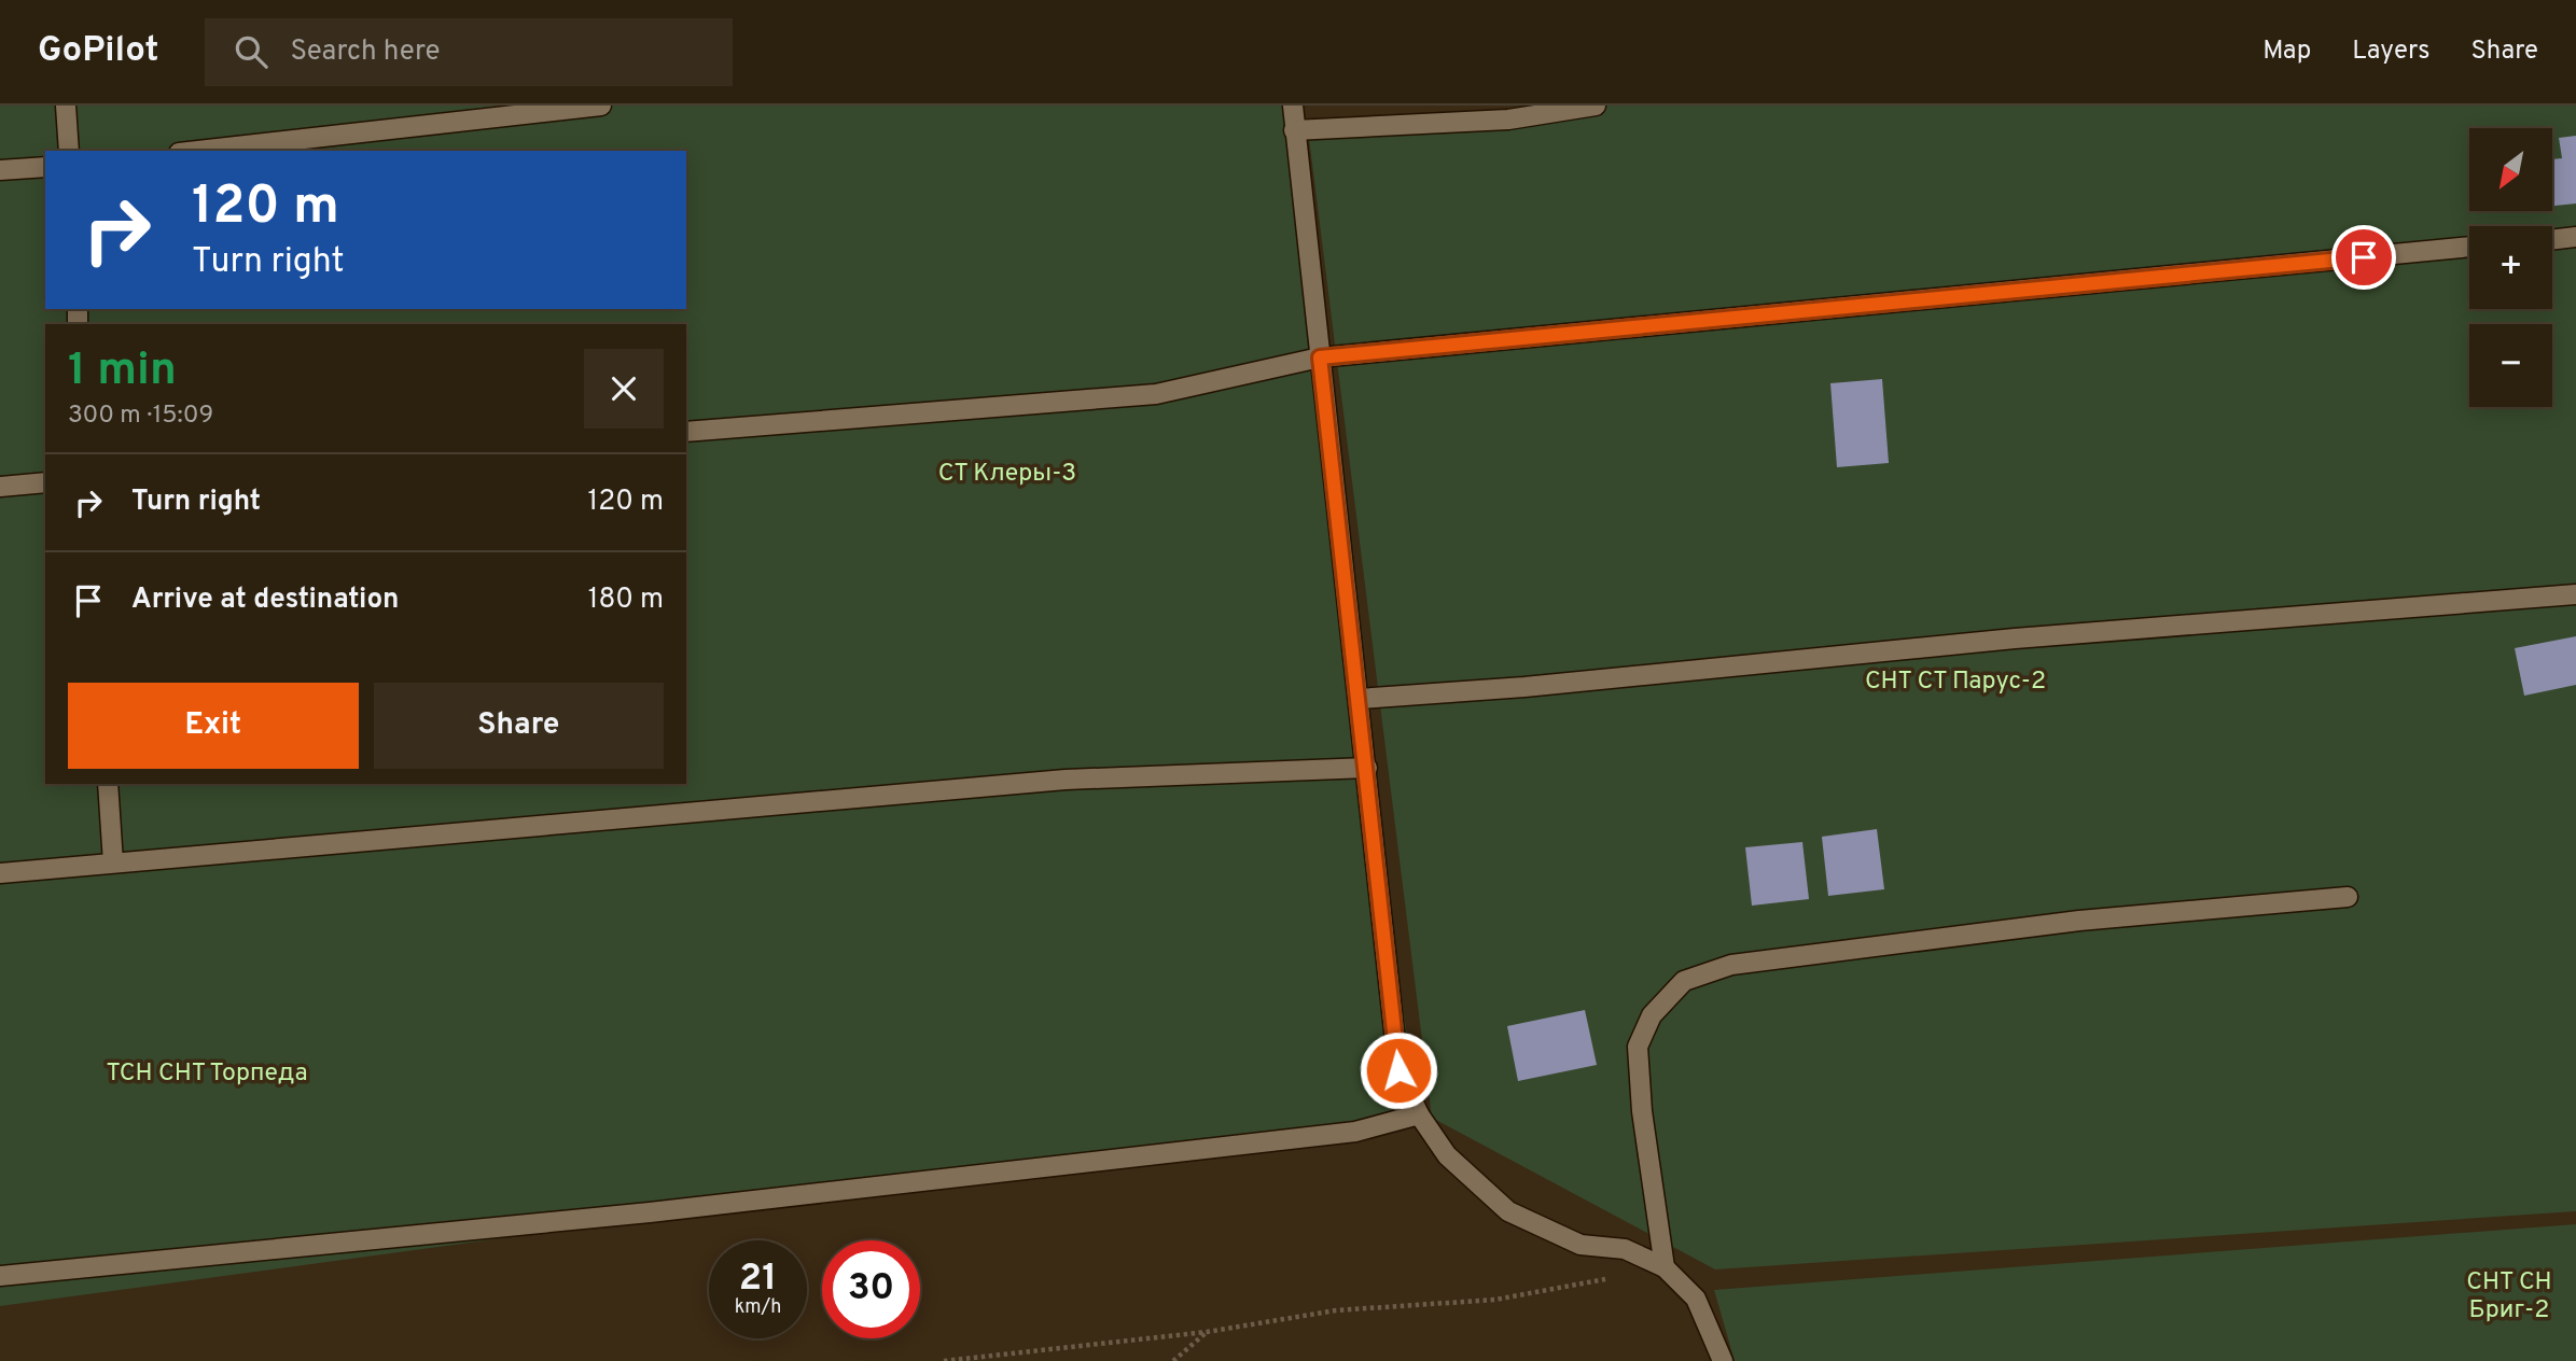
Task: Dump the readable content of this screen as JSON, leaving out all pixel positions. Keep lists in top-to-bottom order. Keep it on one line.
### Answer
{"parks":["СТ Клеры-3","СНТ СТ Парус-2","ТСН СНТ Торпеда","СНТ СН Бриг-2"],"north":"bottom left","page":{"header":"GoPilot","search":"Search here","nav":["Map","Layers","Share"],"map_buttons":["+","−"],"turn":["120 m","Turn right"],"heading":["1 min","300 m · 15:09"],"list":[{"name":"Turn right","value":"120 m"},{"name":"Arrive at destination","value":"180 m"}],"buttons":["Exit","Share"],"speed":"21 km/h","limit":"30"}}
